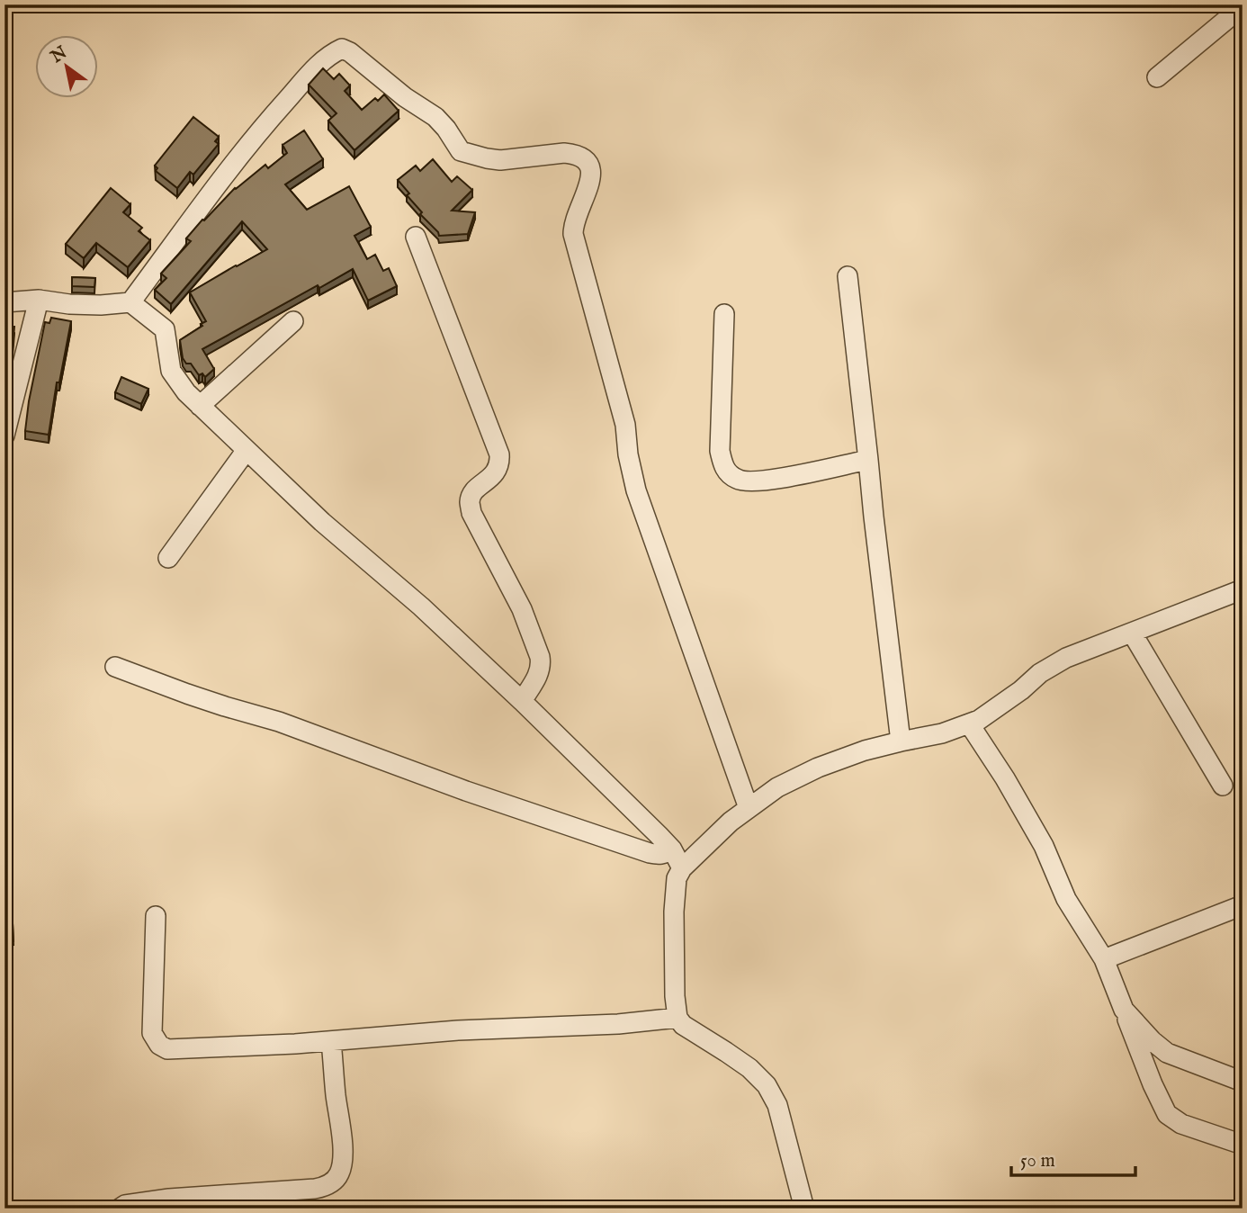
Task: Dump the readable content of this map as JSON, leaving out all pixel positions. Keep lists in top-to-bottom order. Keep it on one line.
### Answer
{"scale_bar":"50 m","north":"top left"}
